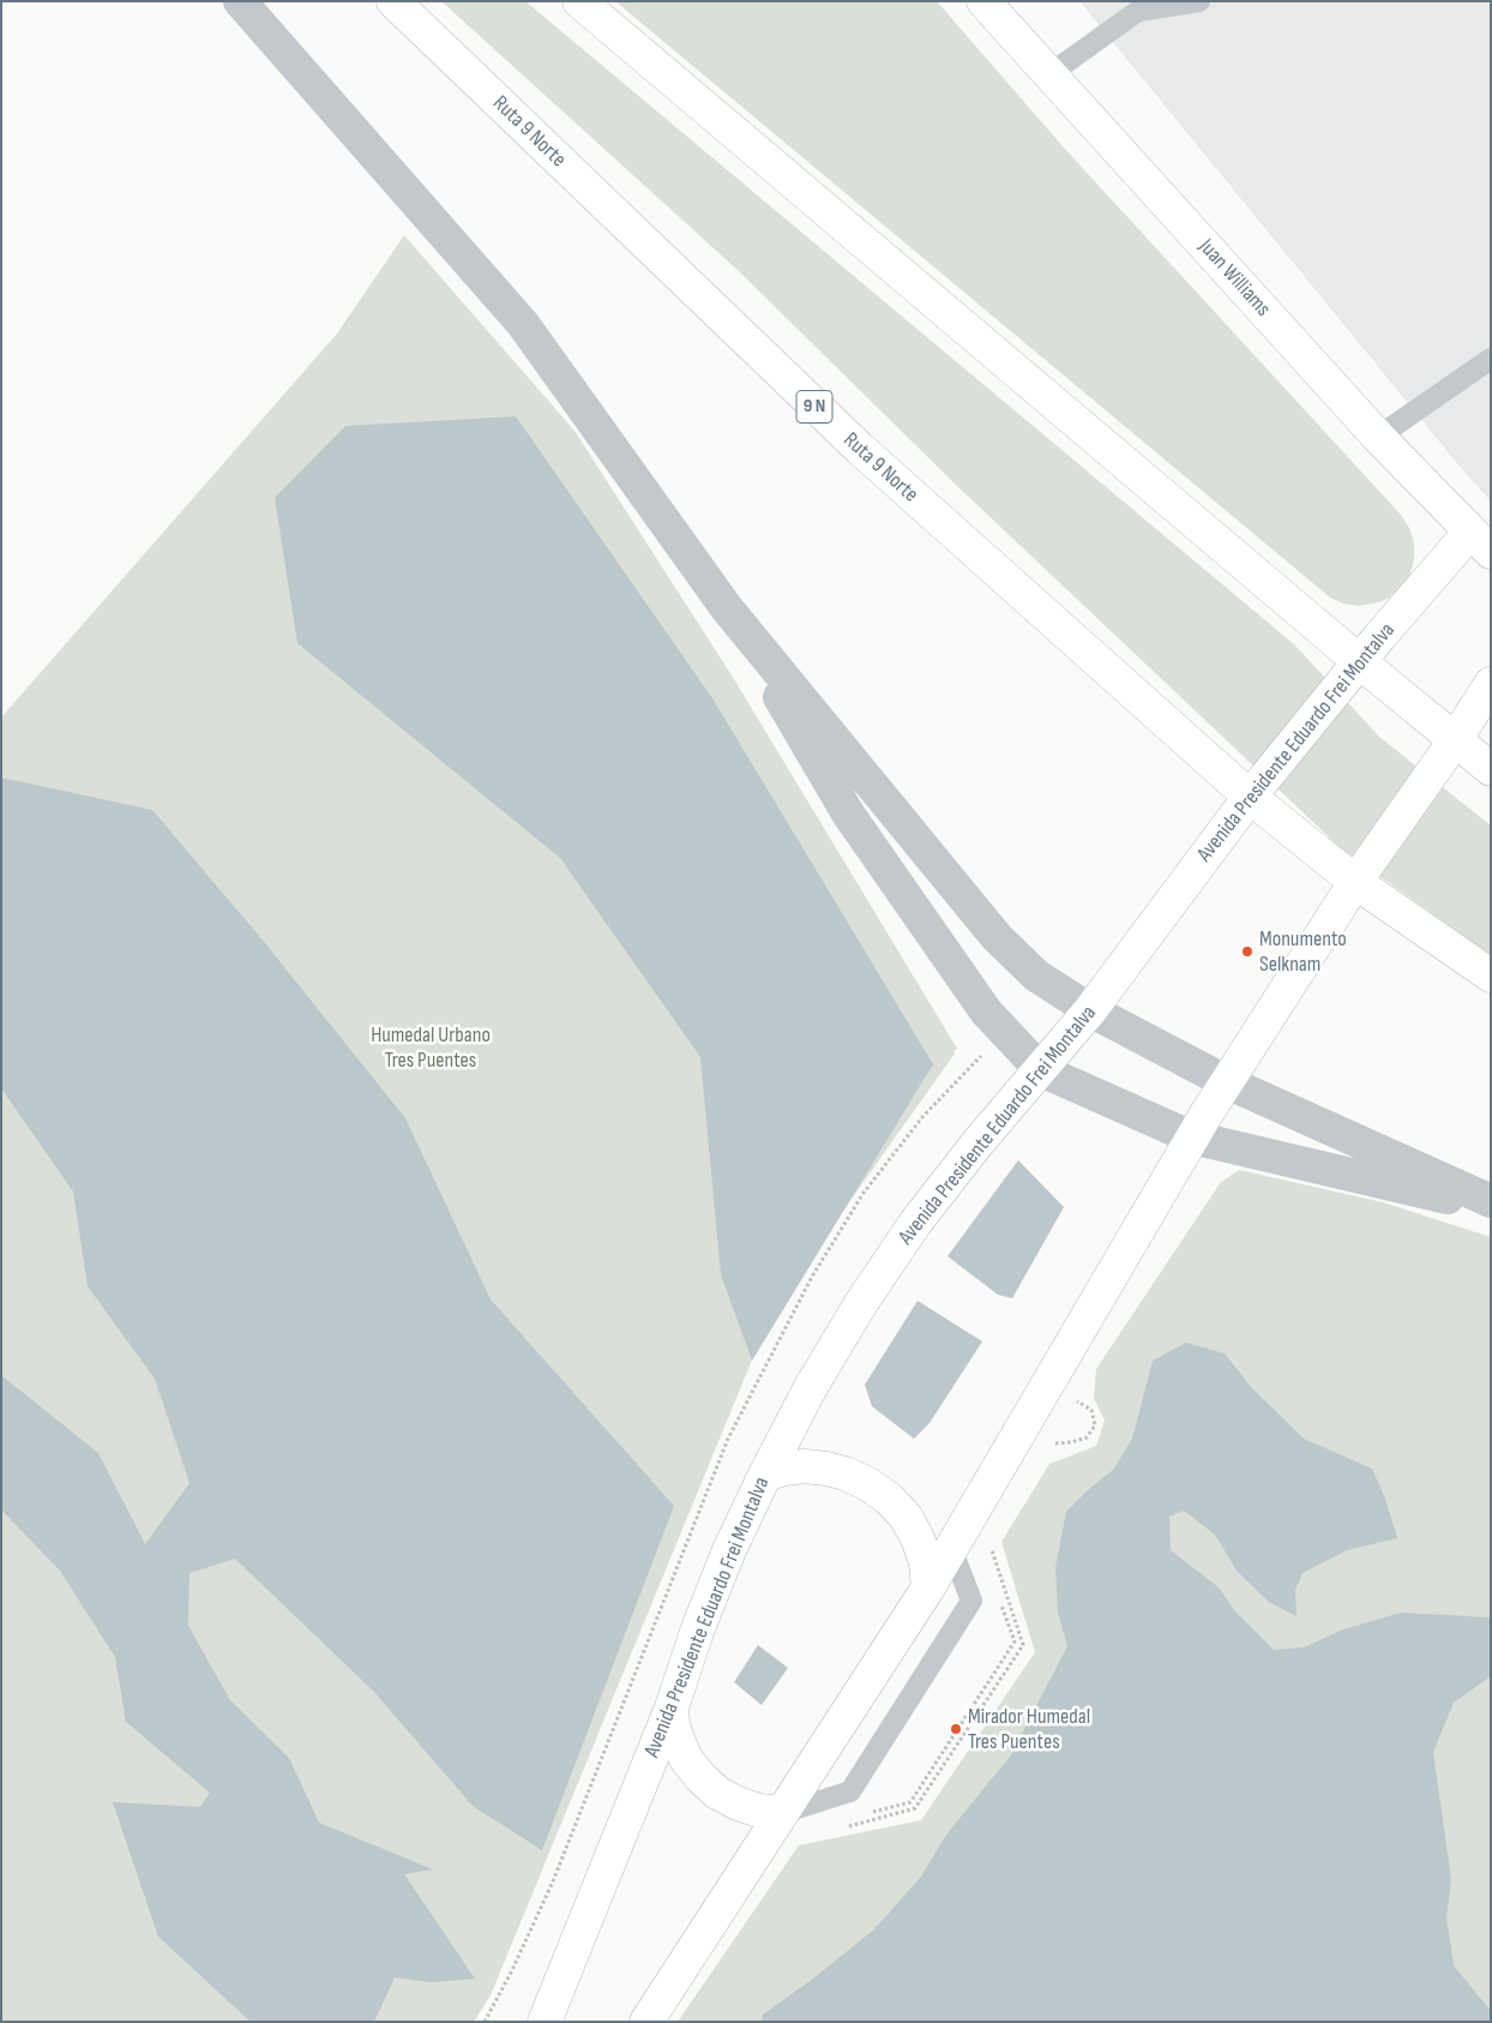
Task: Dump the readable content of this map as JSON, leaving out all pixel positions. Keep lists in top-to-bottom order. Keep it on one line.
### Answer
{"streets":{"main road":["Ruta 9 Norte","Juan Williams","9 N","Avenida Presidente Eduardo Frei Montalva"]},"crossings":[["Ruta 9 Norte","Avenida Presidente Eduardo Frei Montalva"],["Juan Williams","Avenida Presidente Eduardo Frei Montalva"]],"parks":["Humedal Urbano Tres Puentes"],"places":["Monumento Selknam","Mirador Humedal Tres Puentes"]}
